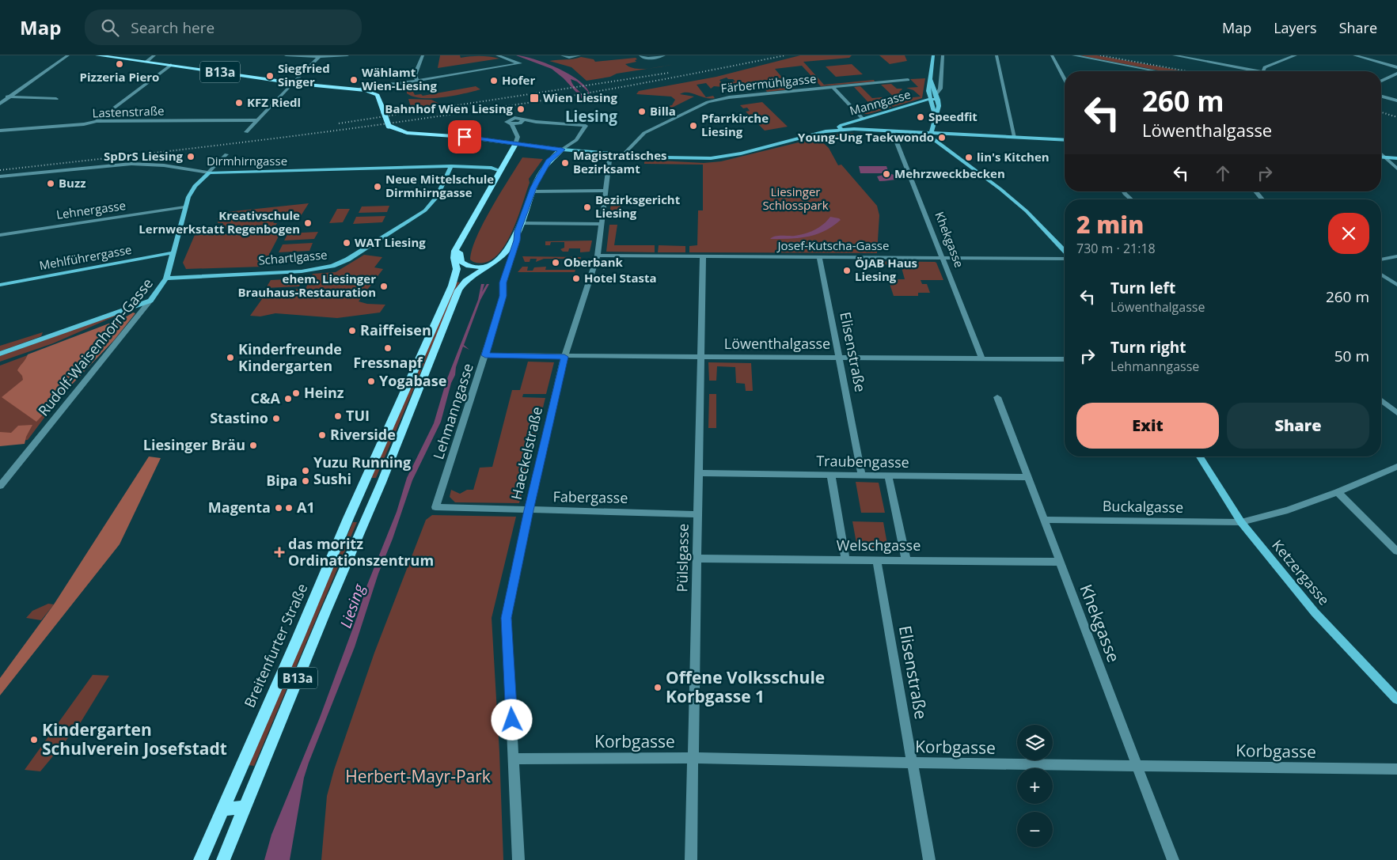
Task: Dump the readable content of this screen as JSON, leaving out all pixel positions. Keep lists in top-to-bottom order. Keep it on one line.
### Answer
{"streets":{"main road":["B13a","Manngasse","Dirmhirngasse","Mehlführergasse","Schartlgasse","Rudolf-Waisenhorn-Gasse","Lehmanngasse","Ketzergasse","Breitenfurter Straße"],"street":["Färbermühlgasse","Lastenstraße","Lehnergasse","Khekgasse","Josef-Kutscha-Gasse","Löwenthalgasse","Elisenstraße","Haeckelstraße","Traubengasse","Fabergasse","Buckalgasse","Welschgasse","Pülslgasse","Korbgasse"]},"crossings":[["B13a","Lehmanngasse"],["B13a","Breitenfurter Straße"],["Dirmhirngasse","Schartlgasse"],["Dirmhirngasse","Rudolf-Waisenhorn-Gasse"],["Lehnergasse","Rudolf-Waisenhorn-Gasse"],["Khekgasse","Josef-Kutscha-Gasse"],["Khekgasse","Löwenthalgasse"],["Khekgasse","Traubengasse"],["Khekgasse","Buckalgasse"],["Khekgasse","Welschgasse"],["Khekgasse","Korbgasse"],["Josef-Kutscha-Gasse","Elisenstraße"],["Josef-Kutscha-Gasse","Haeckelstraße"],["Josef-Kutscha-Gasse","Pülslgasse"],["Mehlführergasse","Rudolf-Waisenhorn-Gasse"],["Schartlgasse","Rudolf-Waisenhorn-Gasse"],["Löwenthalgasse","Elisenstraße"],["Löwenthalgasse","Lehmanngasse"],["Löwenthalgasse","Haeckelstraße"],["Löwenthalgasse","Pülslgasse"],["Elisenstraße","Traubengasse"],["Elisenstraße","Welschgasse"],["Elisenstraße","Korbgasse"],["Lehmanngasse","Fabergasse"],["Haeckelstraße","Fabergasse"],["Haeckelstraße","Korbgasse"],["Traubengasse","Pülslgasse"],["Fabergasse","Pülslgasse"],["Buckalgasse","Ketzergasse"],["Welschgasse","Pülslgasse"],["Pülslgasse","Korbgasse"]],"districts":["Liesing"],"water":["Liesing"],"parks":["Liesinger Schlosspark","Herbert-Mayr-Park"],"places":{"other":["Pizzeria Piero","Siegfried Singer","Wählamt Wien-Liesing","Hofer","KFZ Riedl","Bahnhof Wien Liesing","Billa","Speedfit","Pfarrkirche Liesing","Young-Ung Taekwondo","SpDrS Liesing","lin's Kitchen","Magistratisches Bezirksamt","Mehrzweckbecken","Buzz","Neue Mittelschule Dirmhirngasse","Bezirksgericht Liesing","Kreativschule Lernwerkstatt Regenbogen","WAT Liesing","Oberbank","ÖJAB Haus Liesing","Hotel Stasta","ehem. Liesinger Brauhaus-Restauration","Raiffeisen","Fressnapf","Kinderfreunde Kindergarten","Yogabase","Heinz","C&A","TUI","Stastino","Riverside","Liesinger Bräu","Yuzu Running Sushi","Bipa","Magenta","A1","Offene Volksschule Korbgasse 1","Kindergarten Schulverein Josefstadt"],"transit":["Wien Liesing"],"health":["das moritz Ordinationszentrum"]},"page":{"header":"Map","search":"Search here","nav":["Map","Layers","Share"],"turn":["260 m","Löwenthalgasse"],"heading":["2 min","730 m · 21:18"],"list":[{"name":"Turn left","note":"Löwenthalgasse","value":"260 m"},{"name":"Turn right","note":"Lehmanngasse","value":"50 m"}],"buttons":["Exit","Share"],"map_buttons":["+","−"]}}
